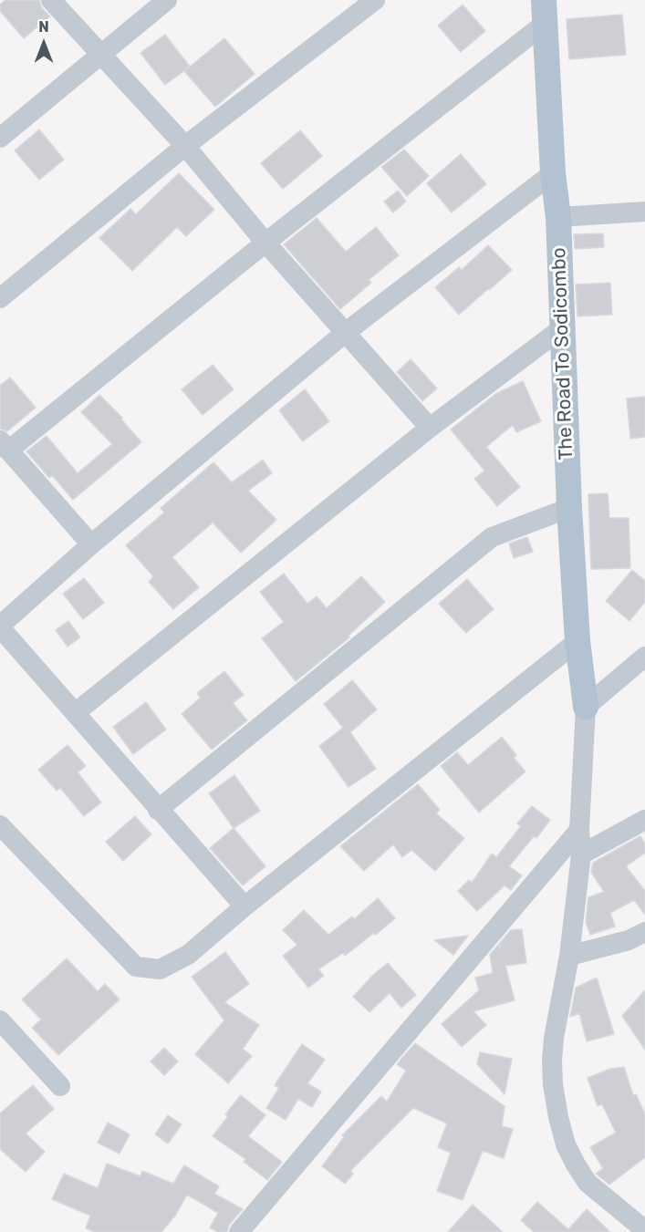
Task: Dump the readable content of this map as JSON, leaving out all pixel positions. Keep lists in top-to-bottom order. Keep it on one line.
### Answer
{"streets":{"main road":["The Road To Sodicombo"]},"north":"top"}
